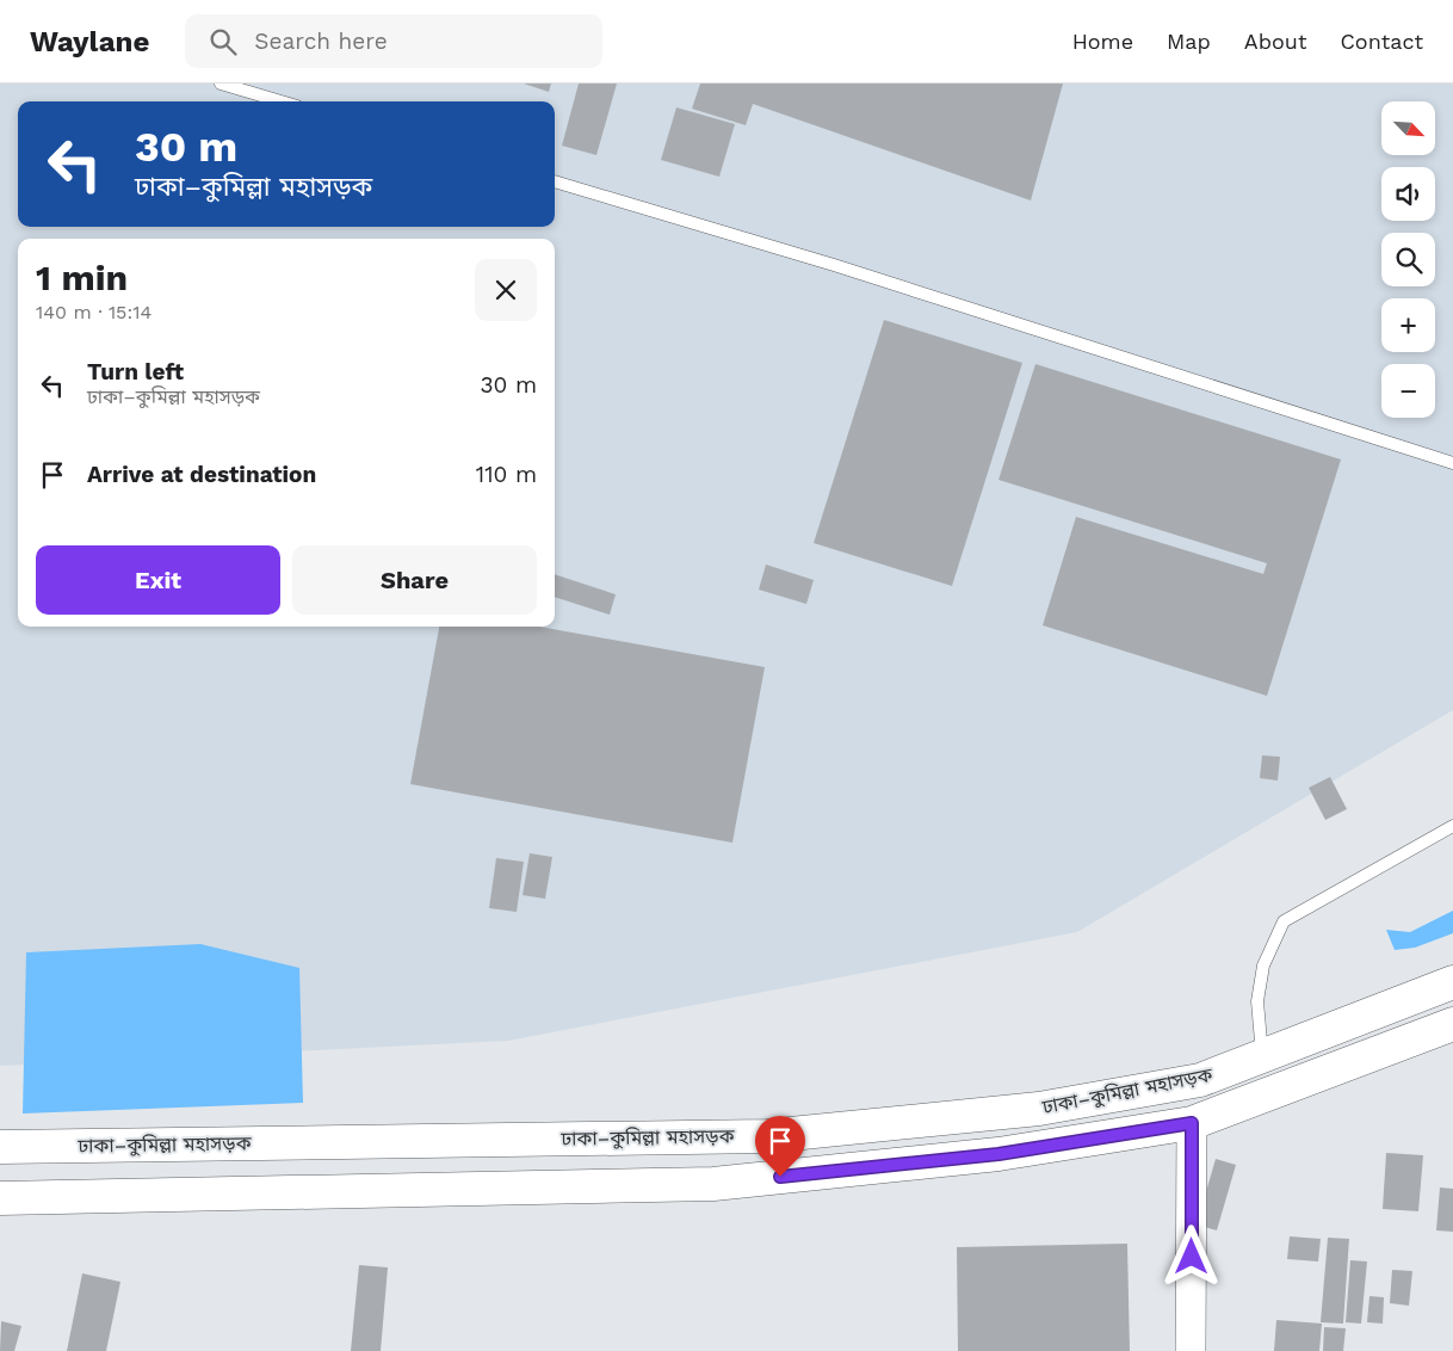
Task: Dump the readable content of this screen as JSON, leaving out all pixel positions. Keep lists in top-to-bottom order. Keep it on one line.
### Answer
{"streets":{"highway":["ঢাকা–কুমিল্লা মহাসড়ক"]},"north":"bottom right","page":{"header":"Waylane","search":"Search here","nav":["Home","Map","About","Contact"],"map_buttons":["+","−"],"turn":["30 m","ঢাকা–কুমিল্লা মহাসড়ক"],"heading":["1 min","140 m · 15:14"],"list":[{"name":"Turn left","note":"ঢাকা–কুমিল্লা মহাসড়ক","value":"30 m"},{"name":"Arrive at destination","value":"110 m"}],"buttons":["Exit","Share"]}}
